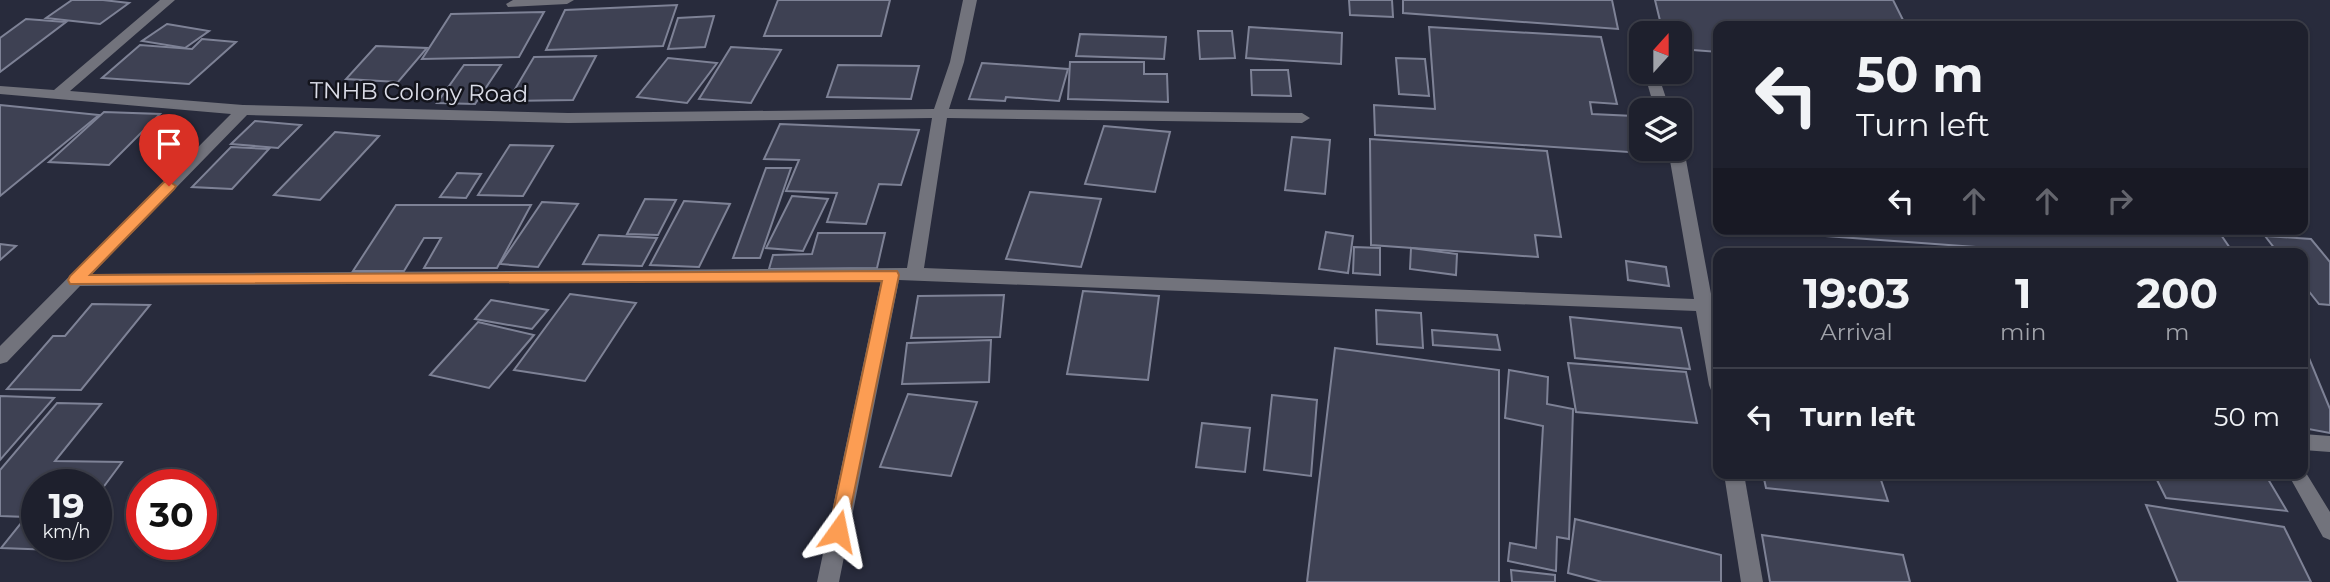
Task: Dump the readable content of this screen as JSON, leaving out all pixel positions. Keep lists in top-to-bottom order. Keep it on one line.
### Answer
{"streets":{"street":["TNHB Colony Road"]},"north":"top","page":{"turn":["50 m","Turn left"],"eta":["19:03","Arrival","1","min","200","m"],"list":[{"name":"Turn left","value":"50 m"}],"speed":"19 km/h","limit":"30"}}
